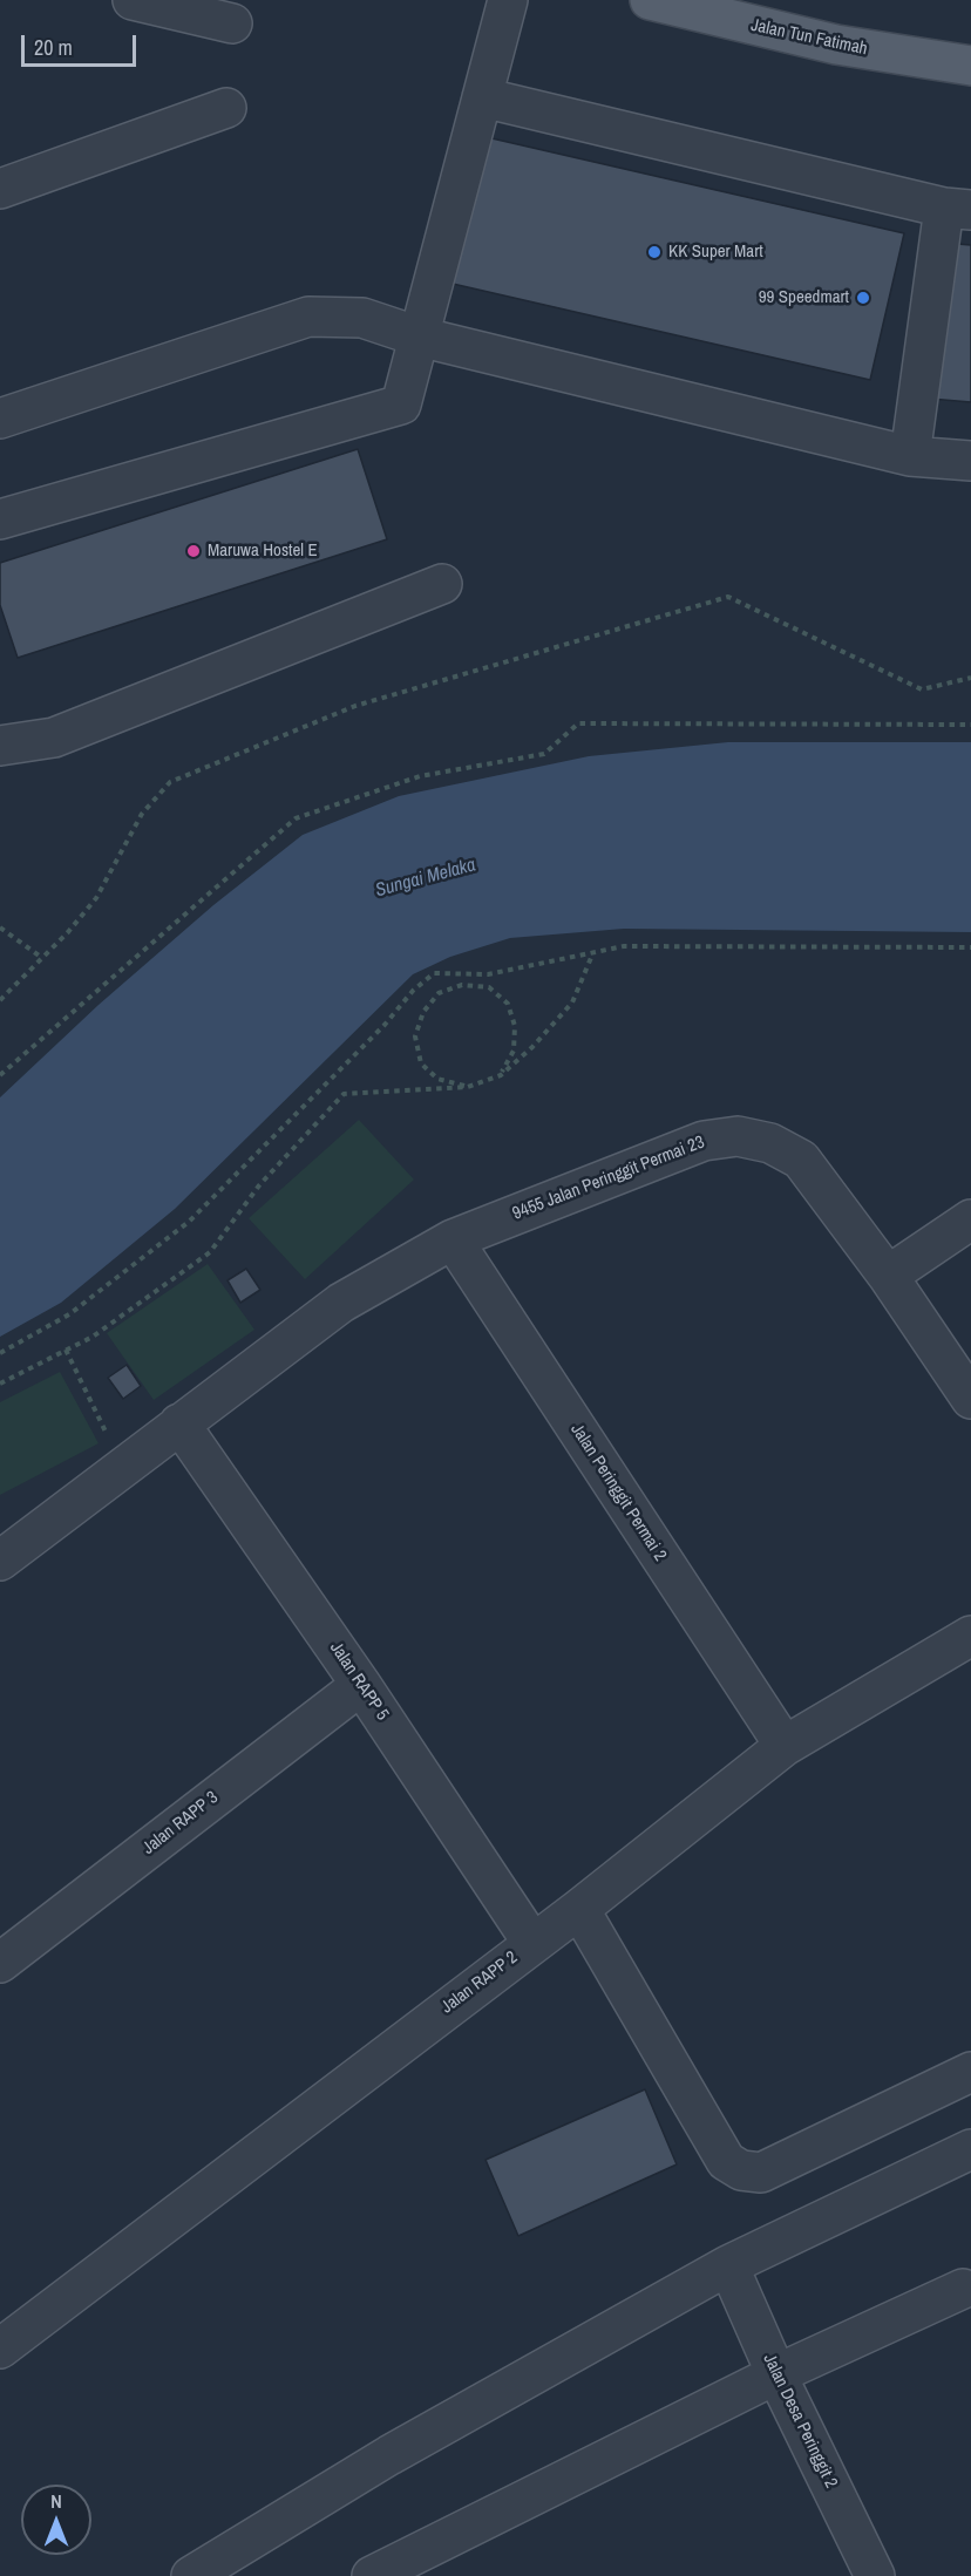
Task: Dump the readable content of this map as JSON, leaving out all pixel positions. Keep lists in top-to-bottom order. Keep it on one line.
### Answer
{"streets":{"main road":["Jalan Tun Fatimah"],"street":["9455 Jalan Peringgit Permai 23","Jalan Peringgit Permai 2","Jalan RAPP 5","Jalan RAPP 3","Jalan RAPP 2","Jalan Desa Peringgit 2"]},"crossings":[["9455 Jalan Peringgit Permai 23","Jalan Peringgit Permai 2"],["9455 Jalan Peringgit Permai 23","Jalan RAPP 5"],["Jalan Peringgit Permai 2","Jalan RAPP 2"],["Jalan RAPP 5","Jalan RAPP 3"],["Jalan RAPP 5","Jalan RAPP 2"]],"water":["Sungai Melaka"],"places":["KK Super Mart","99 Speedmart","Maruwa Hostel E"],"scale_bar":"20 m","north":"top"}
